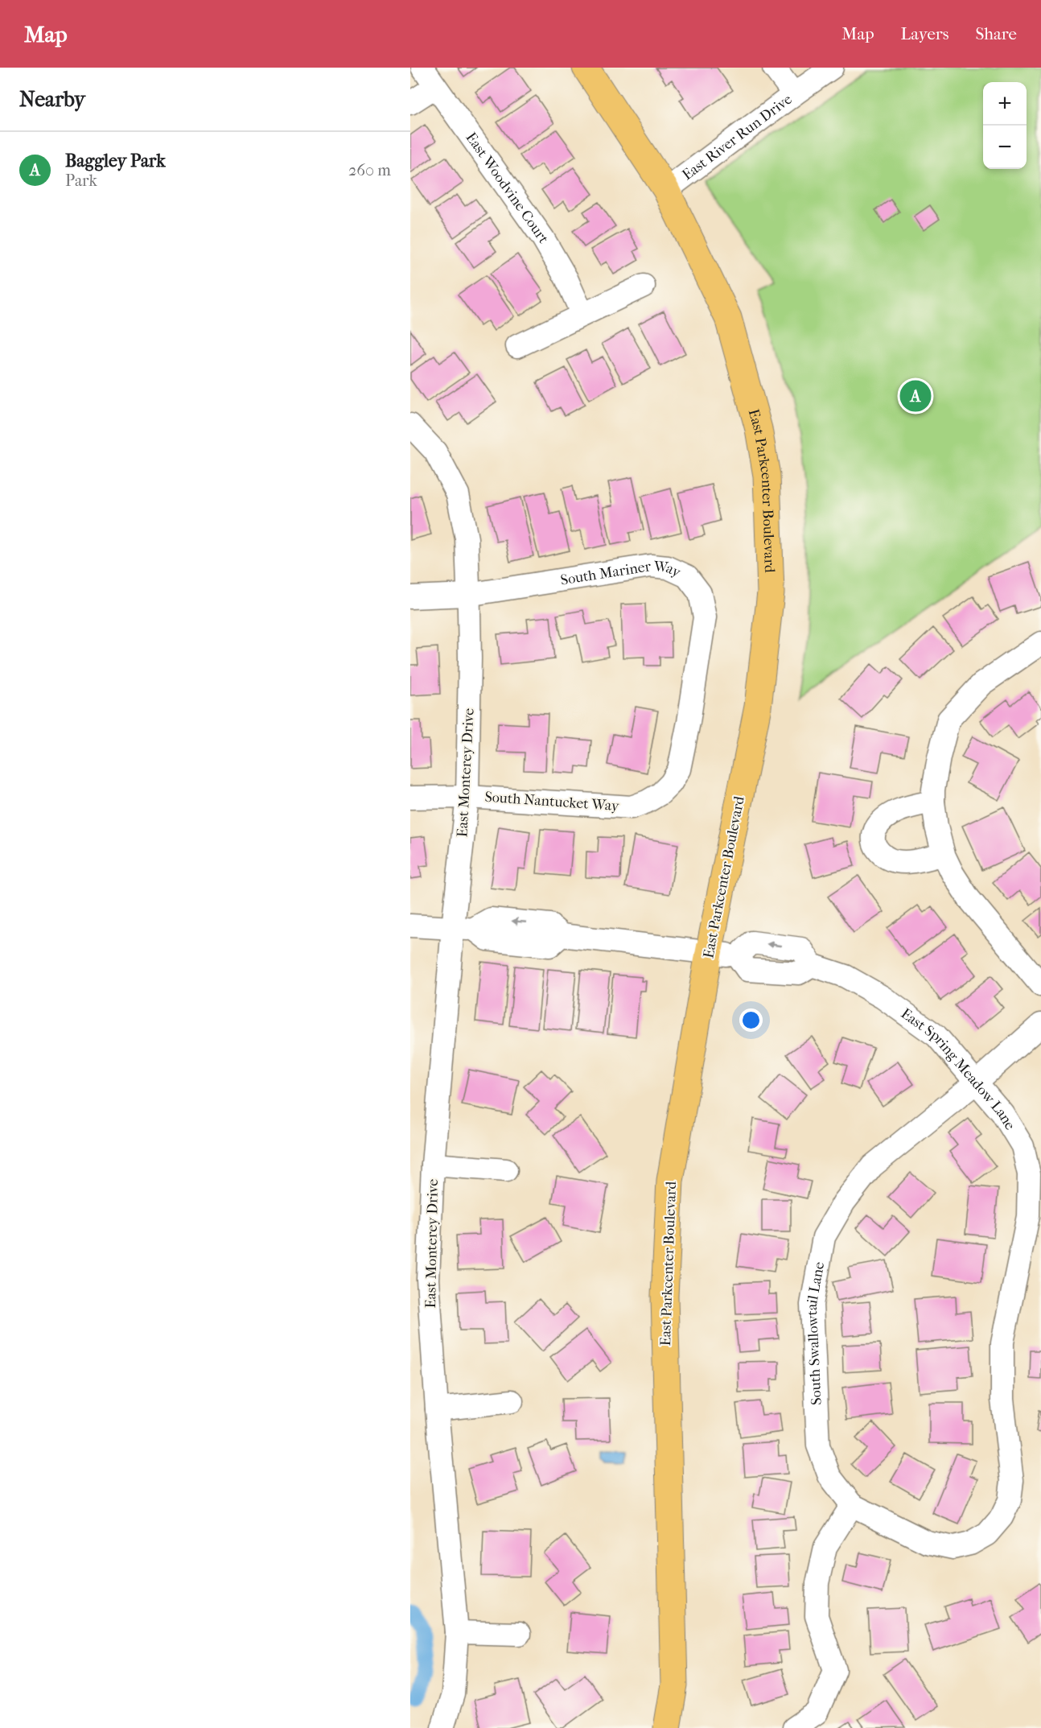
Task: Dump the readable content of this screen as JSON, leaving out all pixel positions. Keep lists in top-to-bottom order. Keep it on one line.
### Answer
{"streets":{"main road":["East Parkcenter Boulevard"],"street":["East River Run Drive","East Woodvine Court","South Mariner Way","East Monterey Drive","South Nantucket Way","East Spring Meadow Lane","South Swallowtail Lane"]},"crossings":[["East River Run Drive","East Parkcenter Boulevard"],["East Parkcenter Boulevard","East Spring Meadow Lane"],["South Mariner Way","East Monterey Drive"],["South Mariner Way","South Nantucket Way"],["East Monterey Drive","South Nantucket Way"],["East Monterey Drive","East Spring Meadow Lane"],["East Spring Meadow Lane","South Swallowtail Lane"]],"page":{"header":"Map","nav":["Map","Layers","Share"],"heading":"Nearby","map_buttons":["+","−"],"list":[{"mark":"A","name":"Baggley Park","note":"Park","value":"260 m"}],"pins":"A"}}
